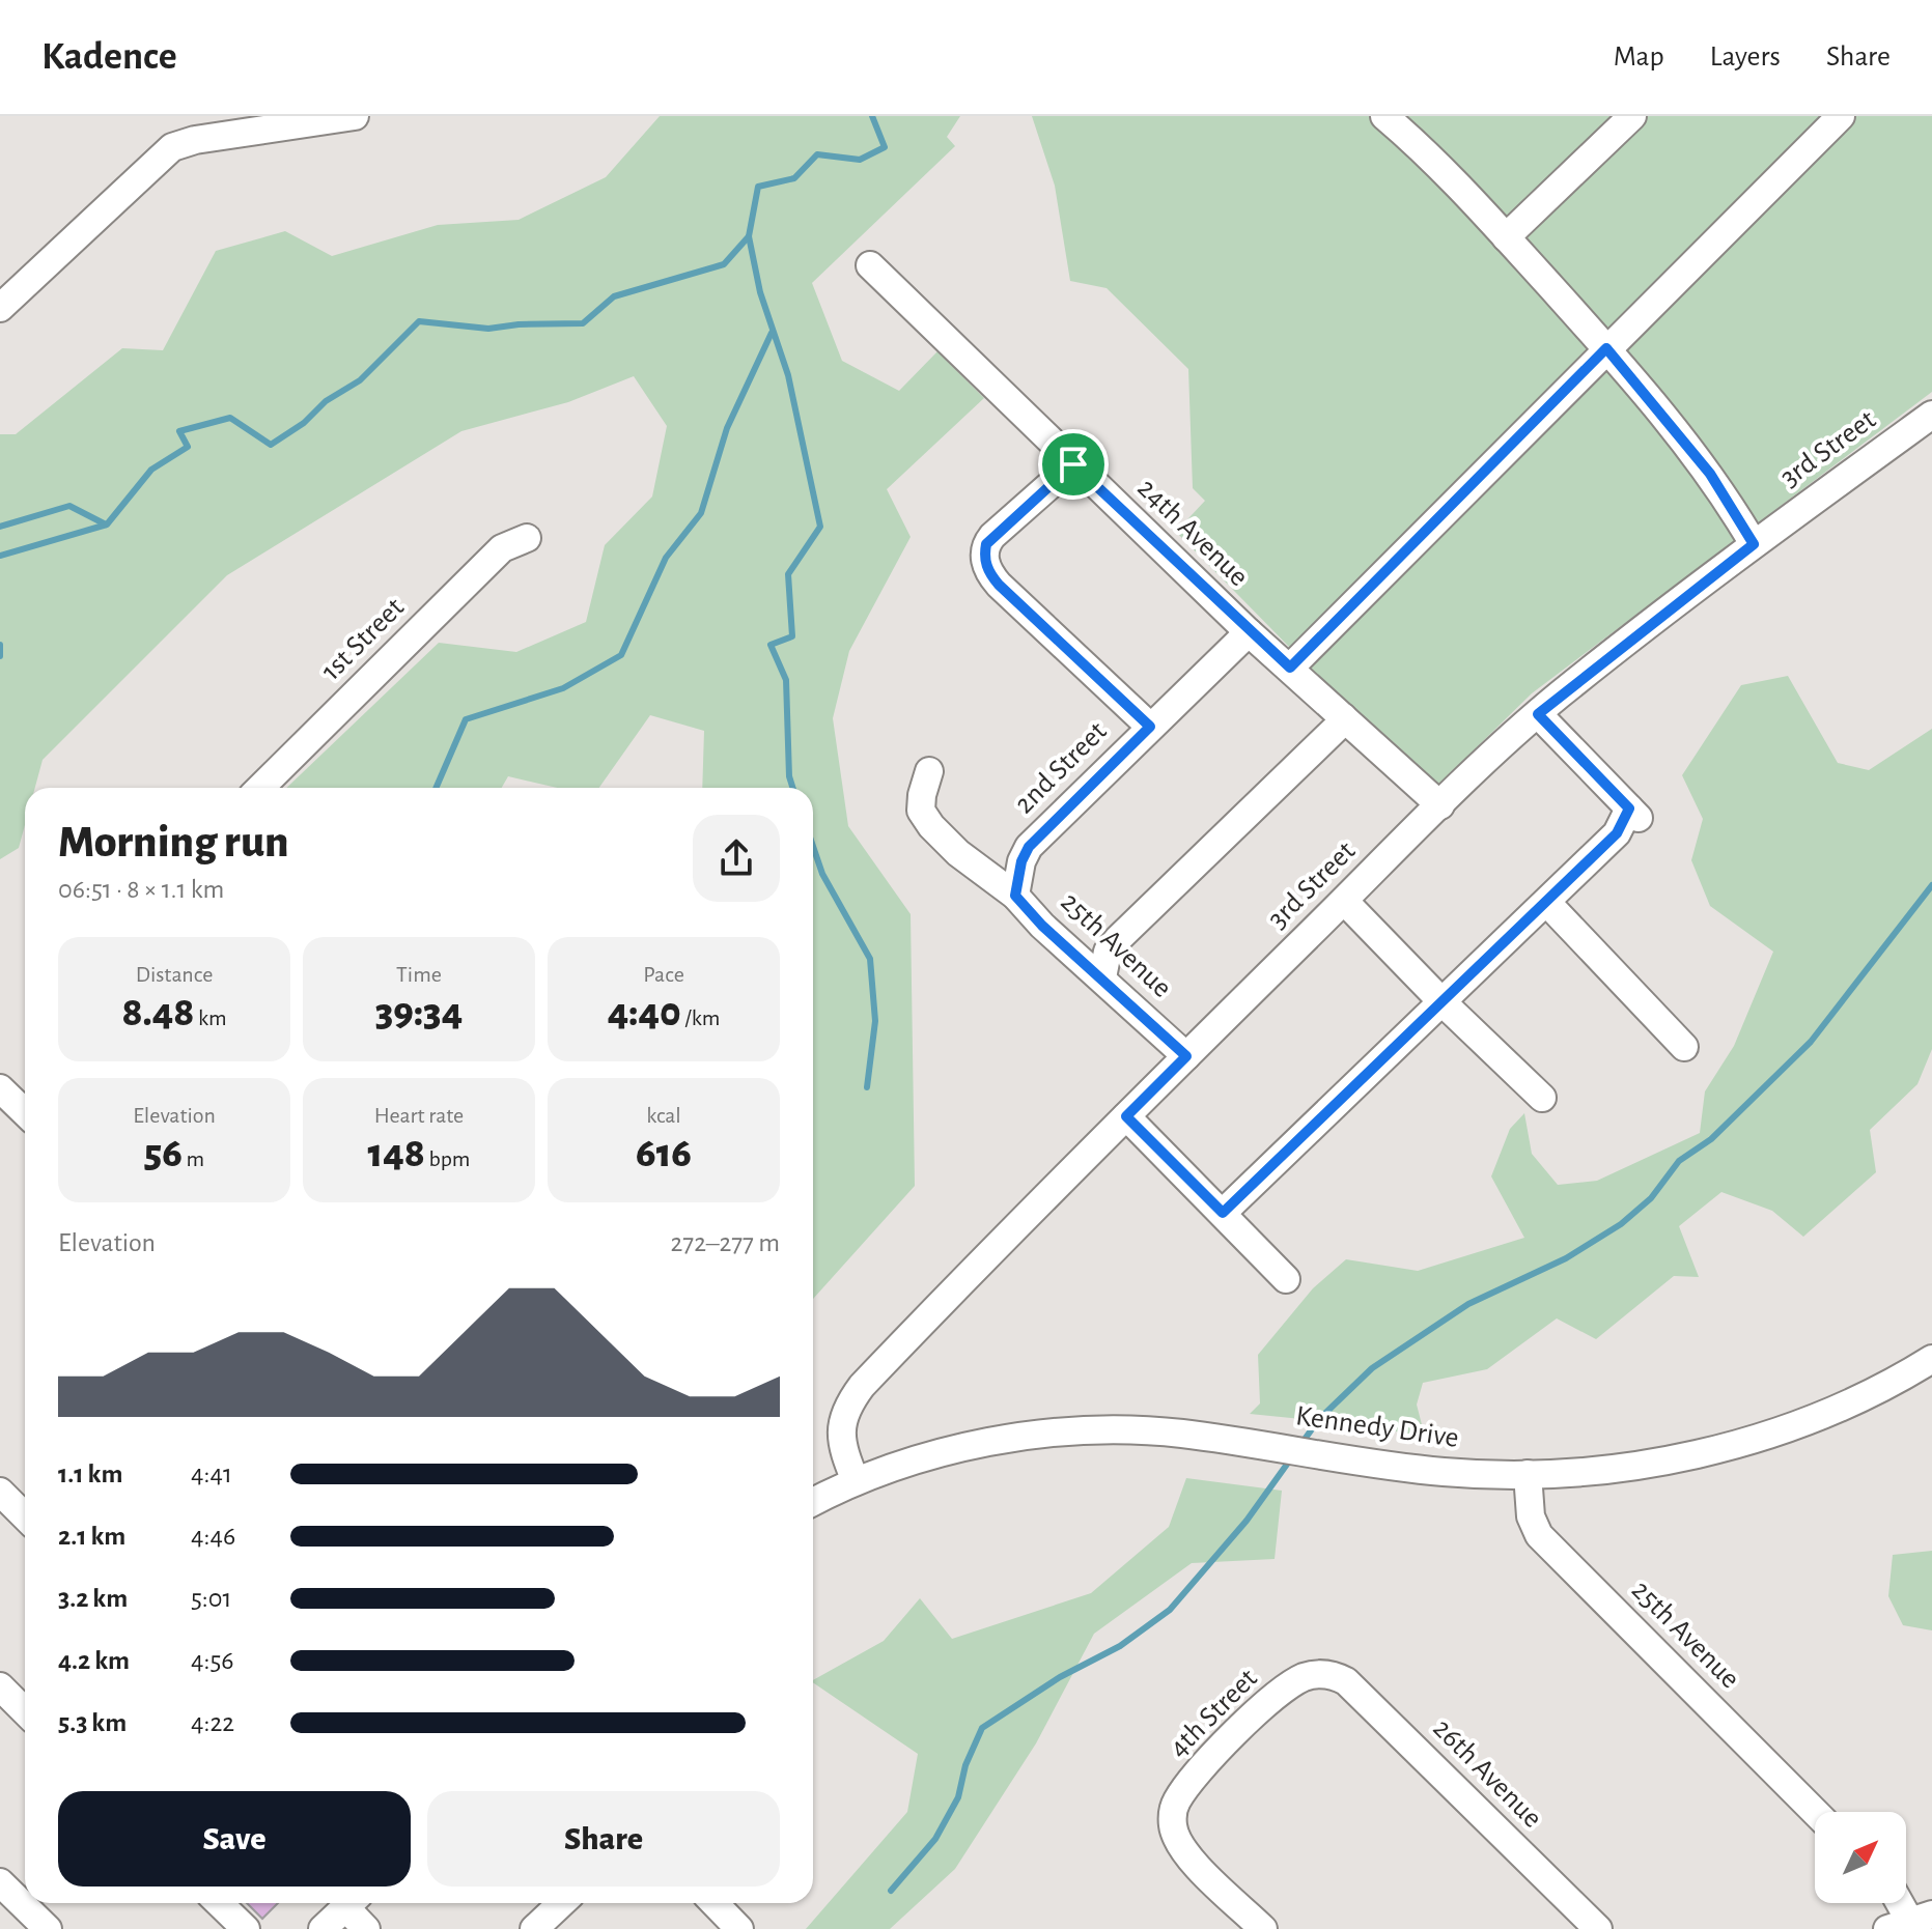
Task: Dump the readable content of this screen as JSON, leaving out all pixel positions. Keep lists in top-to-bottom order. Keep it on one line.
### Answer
{"streets":{"street":["3rd Street","24th Avenue","1st Street","2nd Street","25th Avenue","Kennedy Drive","4th Street","26th Avenue"]},"crossings":[["3rd Street","24th Avenue"],["3rd Street","25th Avenue"],["3rd Street","Kennedy Drive"],["24th Avenue","2nd Street"],["2nd Street","25th Avenue"],["25th Avenue","Kennedy Drive"],["4th Street","26th Avenue"]],"north":"top right","page":{"header":"Kadence","nav":["Map","Layers","Share"],"heading":["Morning run","06:51 · 8 × 1.1 km"],"stats":[["Distance","8.48 km"],["Time","39:34"],["Pace","4:40 /km"],["Elevation","56 m"],["Heart rate","148 bpm"],["kcal","616"]],"chart":["Elevation","272–277 m"],"list":[{"name":"1.1 km","note":"4:41"},{"name":"2.1 km","note":"4:46"},{"name":"3.2 km","note":"5:01"},{"name":"4.2 km","note":"4:56"},{"name":"5.3 km","note":"4:22"}],"buttons":["Save","Share"]}}
